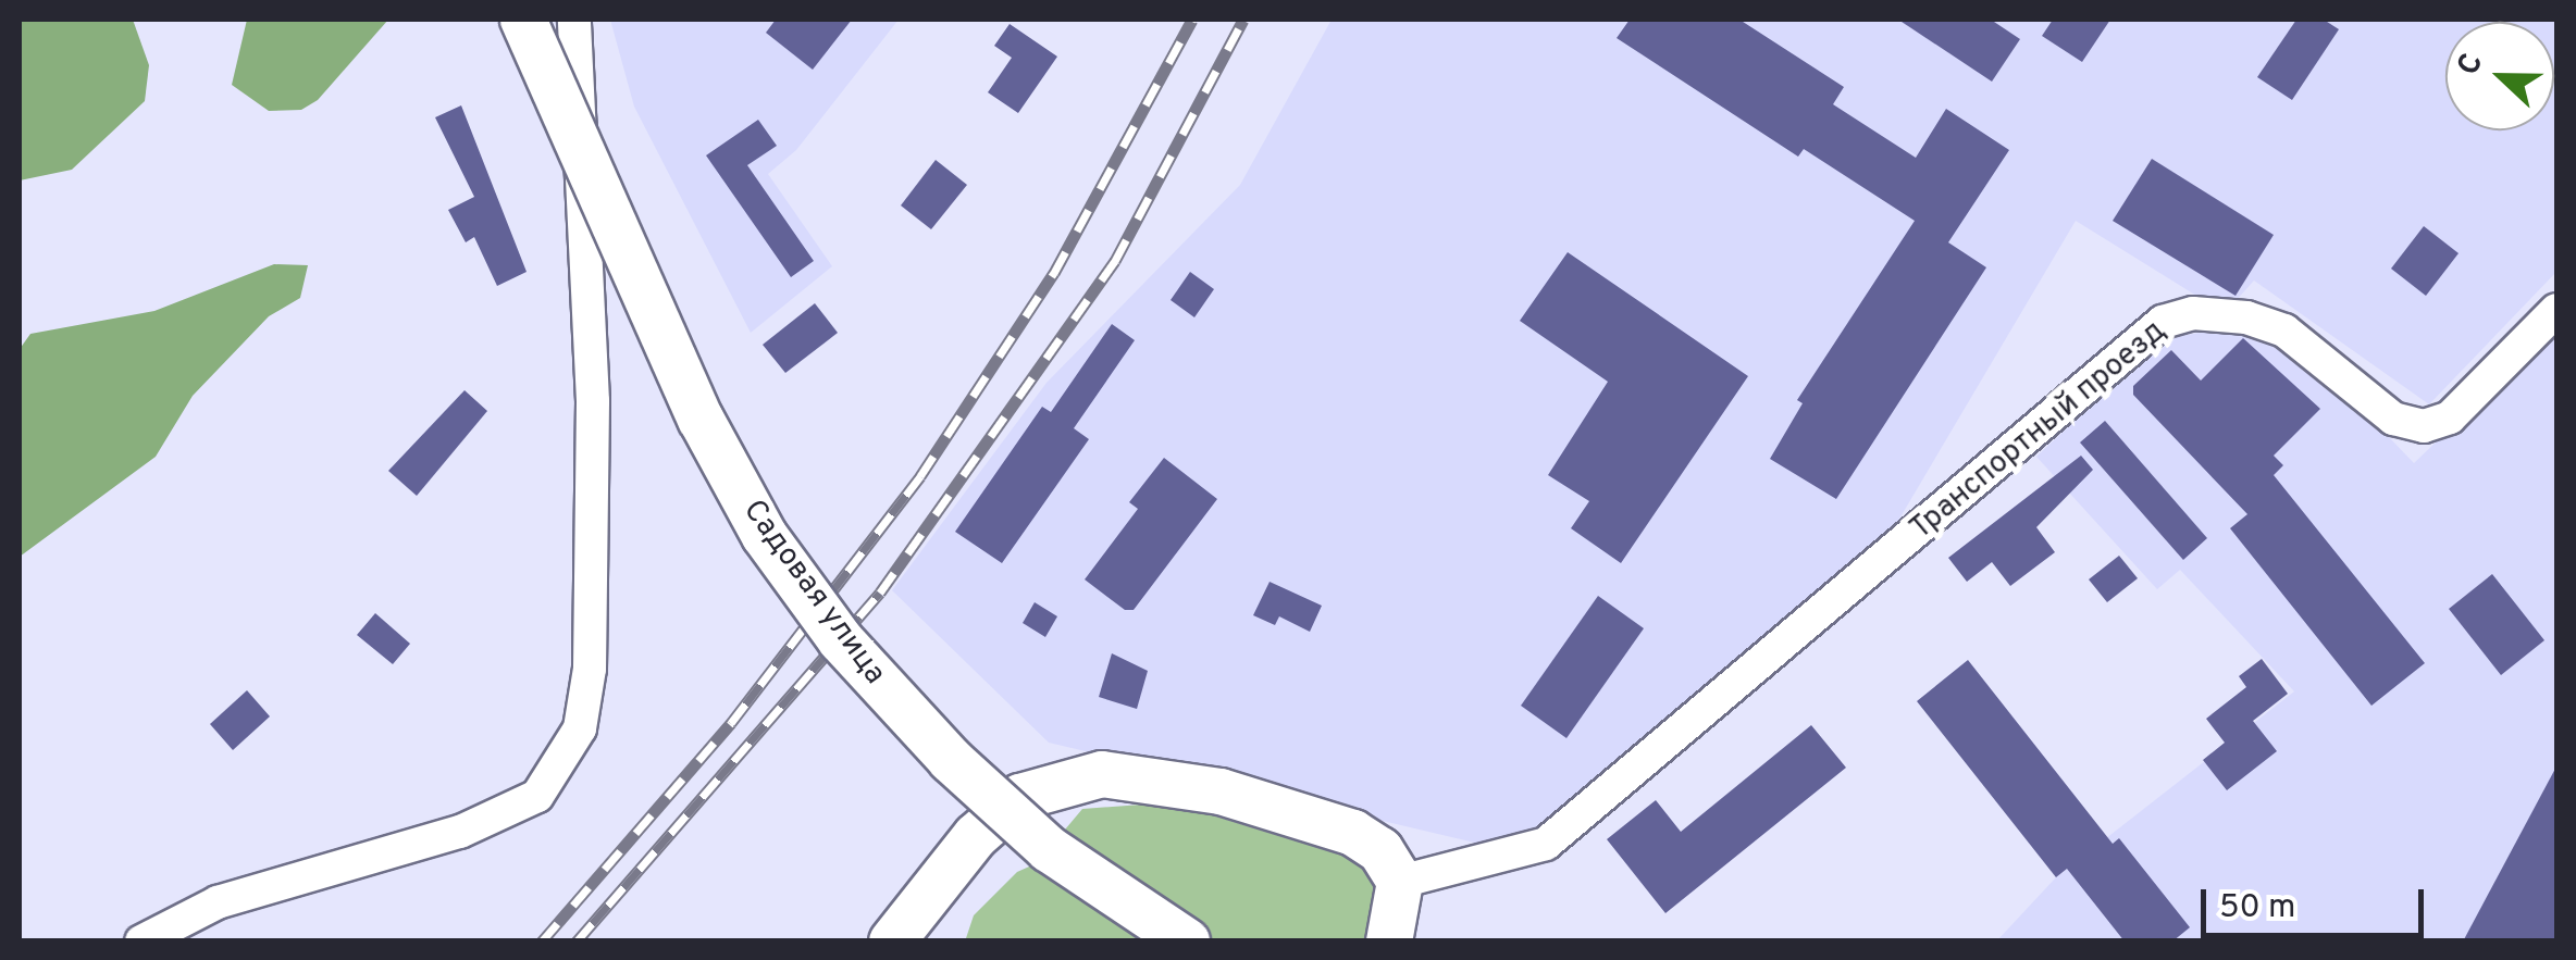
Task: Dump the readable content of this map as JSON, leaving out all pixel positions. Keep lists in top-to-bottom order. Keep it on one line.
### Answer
{"streets":{"main road":["Садовая улица"],"street":["Транспортный проезд"]},"scale_bar":"50 m","north":"left"}
